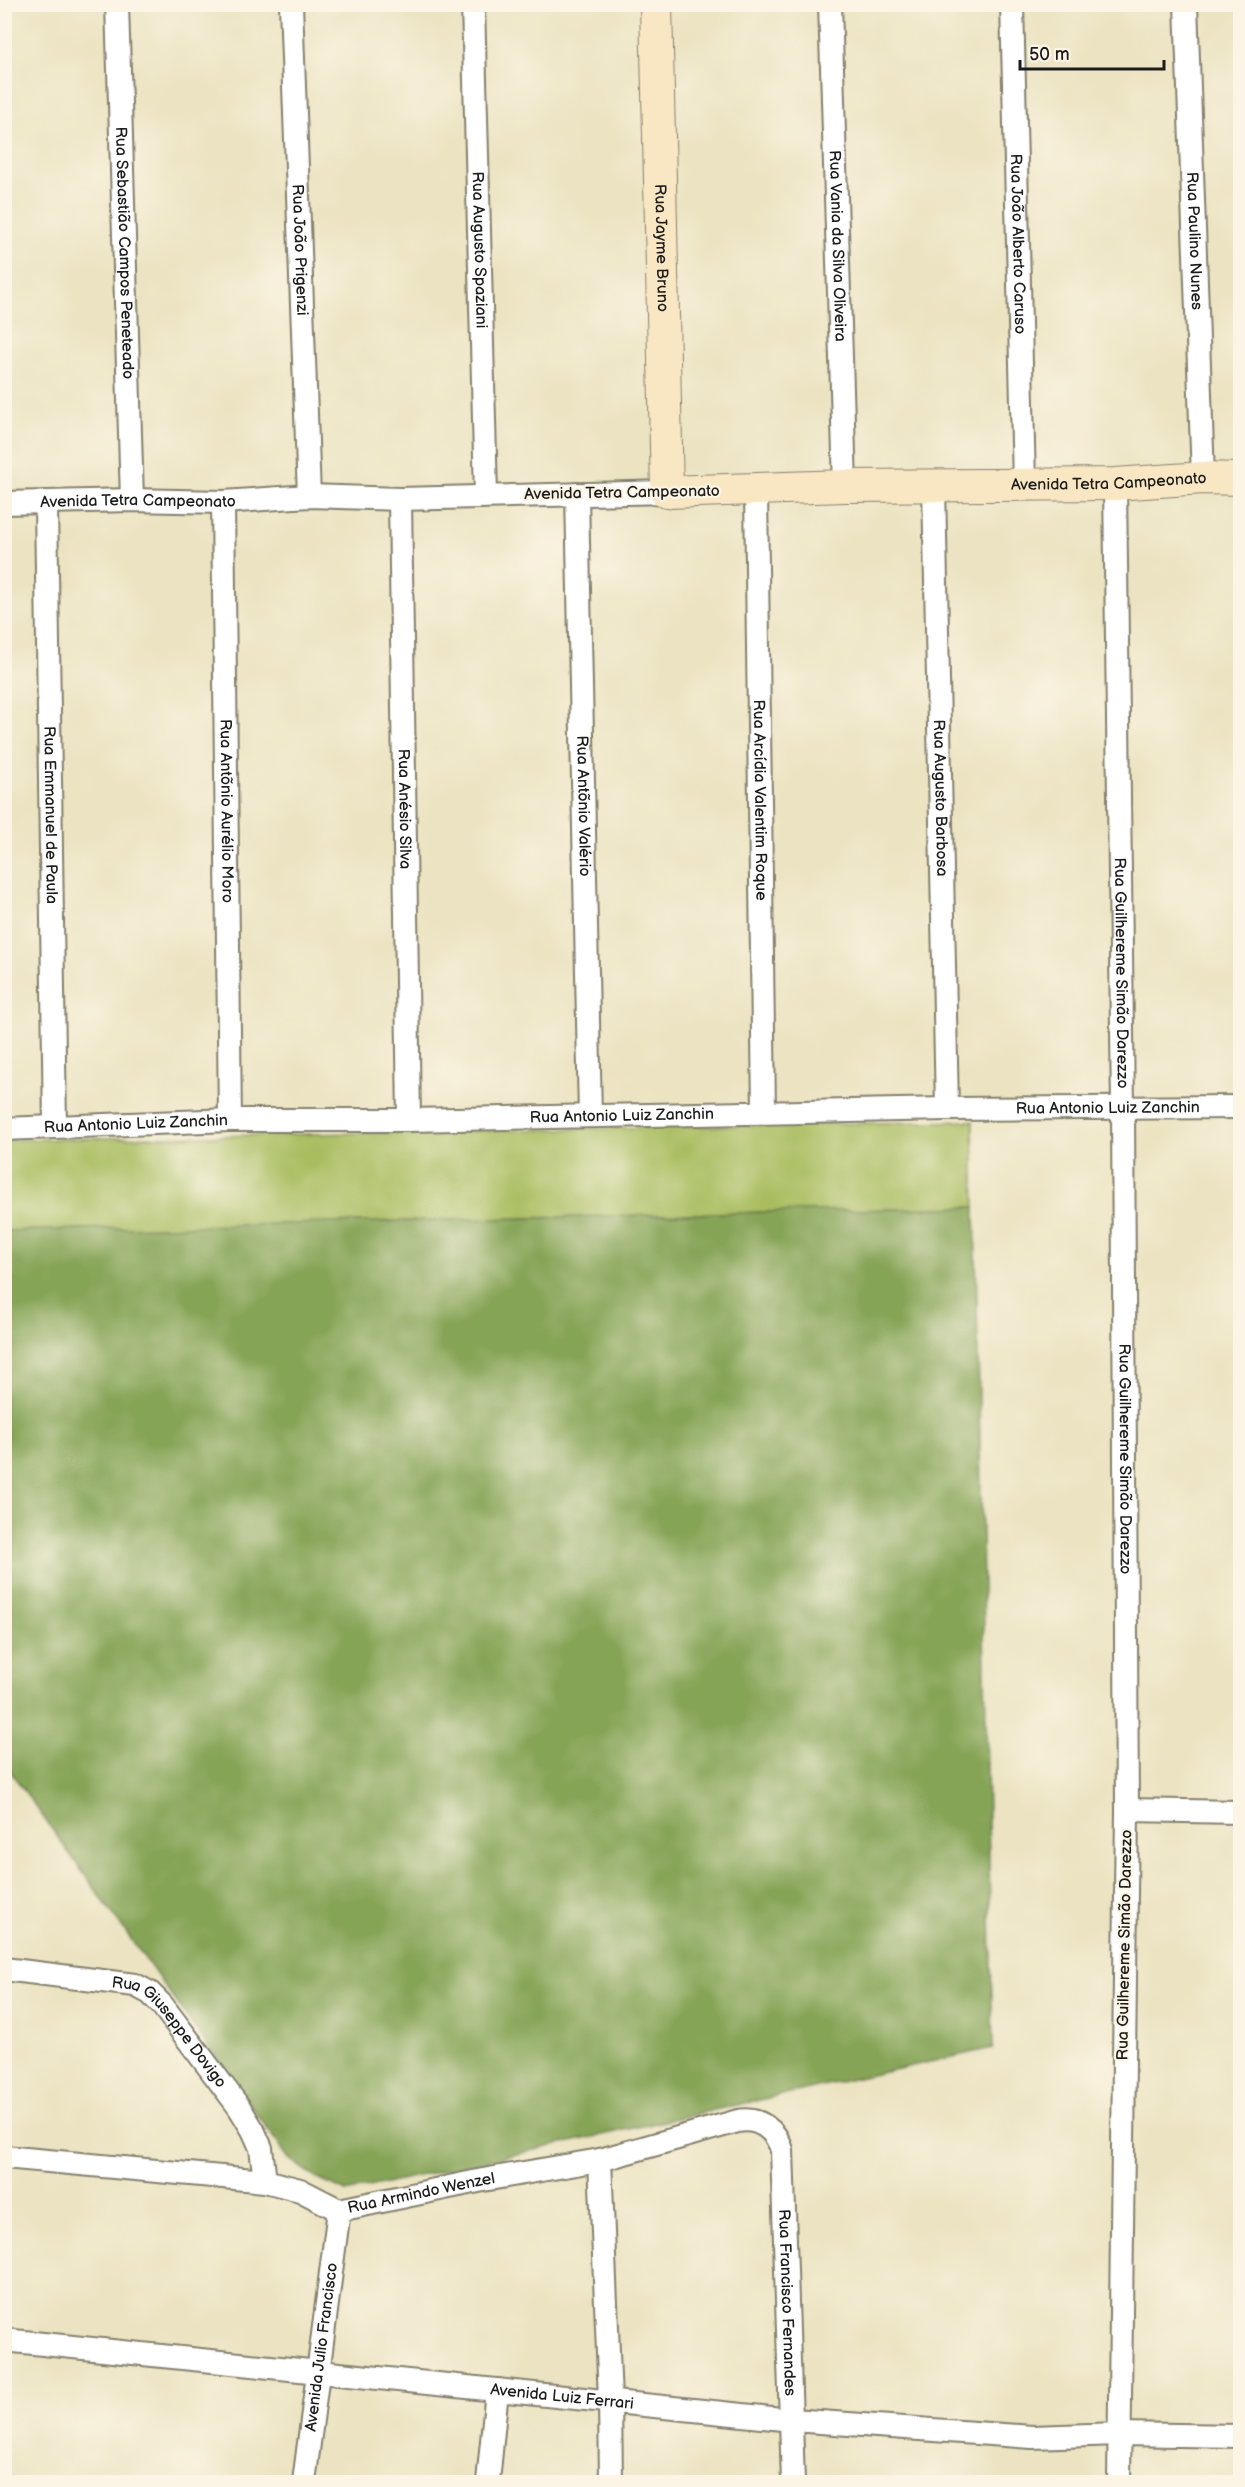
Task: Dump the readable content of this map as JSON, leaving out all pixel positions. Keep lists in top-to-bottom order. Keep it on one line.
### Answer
{"streets":{"main road":["Rua Jayme Bruno","Avenida Tetra Campeonato"],"street":["Rua Paulino Nunes","Rua João Alberto Caruso","Rua Vania da Silva Oliveira","Rua João Prigenzi","Rua Augusto Spaziani","Rua Sebastião Campos Peneteado","Rua Augusto Barbosa","Rua Arcídia Valentim Roque","Rua Antõnio Valério","Rua Anésio Silva","Rua Antõnio Aurélio Moro","Rua Emmanuel de Paula","Rua Guilhereme Simão Darezzo","Rua Antonio Luiz Zanchin","Rua Giuseppe Dovigo","Rua Armindo Wenzel","Rua Francisco Fernandes","Avenida Julio Francisco","Avenida Luiz Ferrari"]},"crossings":[["Rua Paulino Nunes","Avenida Tetra Campeonato"],["Rua João Alberto Caruso","Avenida Tetra Campeonato"],["Rua Vania da Silva Oliveira","Avenida Tetra Campeonato"],["Rua Jayme Bruno","Avenida Tetra Campeonato"],["Rua João Prigenzi","Avenida Tetra Campeonato"],["Rua Augusto Spaziani","Avenida Tetra Campeonato"],["Rua Sebastião Campos Peneteado","Avenida Tetra Campeonato"],["Avenida Tetra Campeonato","Rua Augusto Barbosa"],["Avenida Tetra Campeonato","Rua Arcídia Valentim Roque"],["Avenida Tetra Campeonato","Rua Antõnio Valério"],["Avenida Tetra Campeonato","Rua Anésio Silva"],["Avenida Tetra Campeonato","Rua Antõnio Aurélio Moro"],["Avenida Tetra Campeonato","Rua Emmanuel de Paula"],["Avenida Tetra Campeonato","Rua Guilhereme Simão Darezzo"],["Rua Augusto Barbosa","Rua Antonio Luiz Zanchin"],["Rua Arcídia Valentim Roque","Rua Antonio Luiz Zanchin"],["Rua Antõnio Valério","Rua Antonio Luiz Zanchin"],["Rua Anésio Silva","Rua Antonio Luiz Zanchin"],["Rua Antõnio Aurélio Moro","Rua Antonio Luiz Zanchin"],["Rua Emmanuel de Paula","Rua Antonio Luiz Zanchin"],["Rua Guilhereme Simão Darezzo","Rua Antonio Luiz Zanchin"],["Rua Guilhereme Simão Darezzo","Avenida Luiz Ferrari"],["Rua Giuseppe Dovigo","Rua Armindo Wenzel"],["Rua Armindo Wenzel","Rua Francisco Fernandes"],["Rua Armindo Wenzel","Avenida Julio Francisco"],["Rua Francisco Fernandes","Avenida Luiz Ferrari"],["Avenida Julio Francisco","Avenida Luiz Ferrari"]],"scale_bar":"50 m"}
